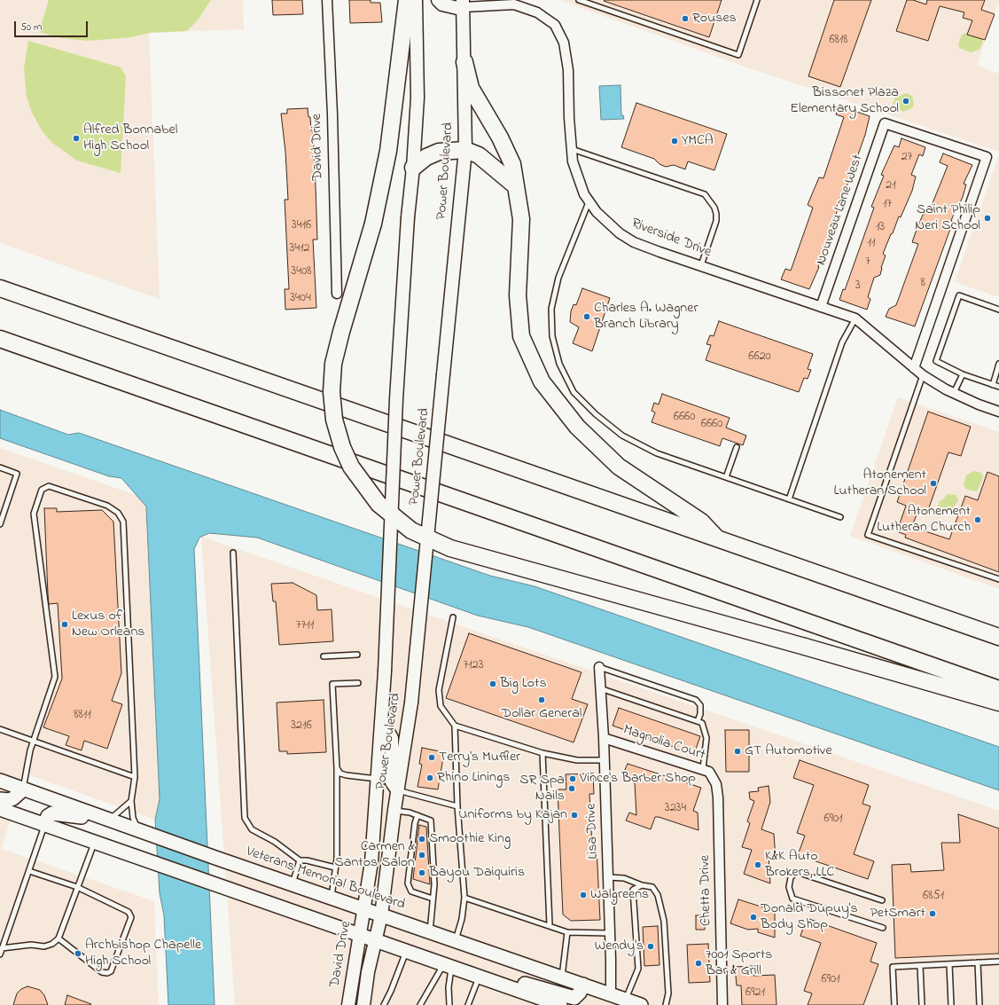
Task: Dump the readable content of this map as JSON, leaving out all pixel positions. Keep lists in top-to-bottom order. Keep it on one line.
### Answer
{"streets":{"main road":["David Drive","Power Boulevard","Veterans Memorial Boulevard"],"street":["Nouveau Lane West","Riverside Drive","Magnolia Court","Lisa Drive","Chetta Drive"]},"crossings":[["David Drive","Power Boulevard"],["David Drive","Veterans Memorial Boulevard"],["Power Boulevard","Riverside Drive"],["Power Boulevard","Veterans Memorial Boulevard"],["Nouveau Lane West","Riverside Drive"],["Magnolia Court","Lisa Drive"],["Magnolia Court","Chetta Drive"],["Lisa Drive","Veterans Memorial Boulevard"]],"places":["Rouses","Bissonet Plaza Elementary School","Alfred Bonnabel High School","YMCA","Saint Philip Neri School","Charles A. Wagner Branch Library","Atonement Lutheran School","Atonement Lutheran Church","Lexus of New Orleans","Big Lots","Dollar General","GT Automotive","Terry's Muffler","Rhino Linings","Vince's Barber Shop","SR Spa Nails","Uniforms by Kajan","Smoothie King","Carmen & Santos Salon","K&K Auto Brokers, LLC","Bayou Daiquiris","Walgreens","PetSmart","Donald Dupuy's Body Shop","Wendy's","Archbishop Chapelle High School","7001 Sports Bar & Grill"],"house_numbers":["6818","27","21","17","3416","13","11","3412","7","3408","8","3","3404","6620","6660","6660","7711","7123","8811","3216","3234","6901","6851","6901","6921"],"scale_bar":"50 m"}
